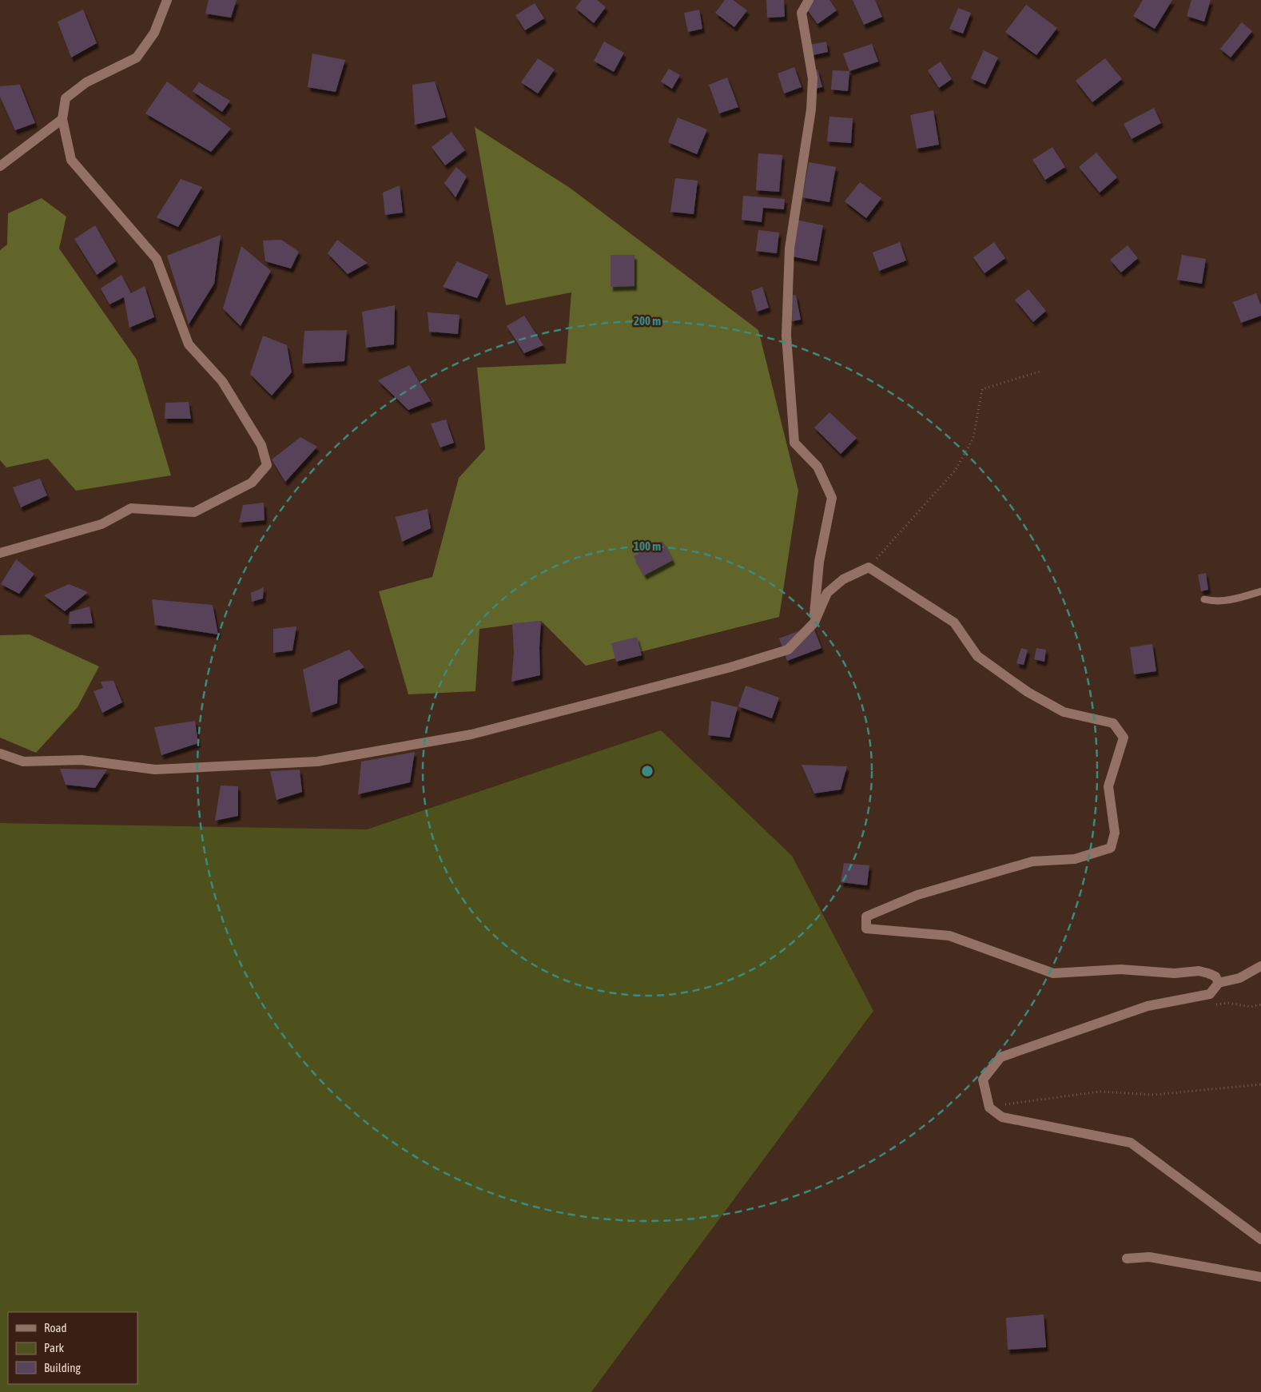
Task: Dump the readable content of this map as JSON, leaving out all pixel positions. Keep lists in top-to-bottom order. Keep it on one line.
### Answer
{"legend":["Road","Park","Building"],"rings":["200 m","100 m"]}
